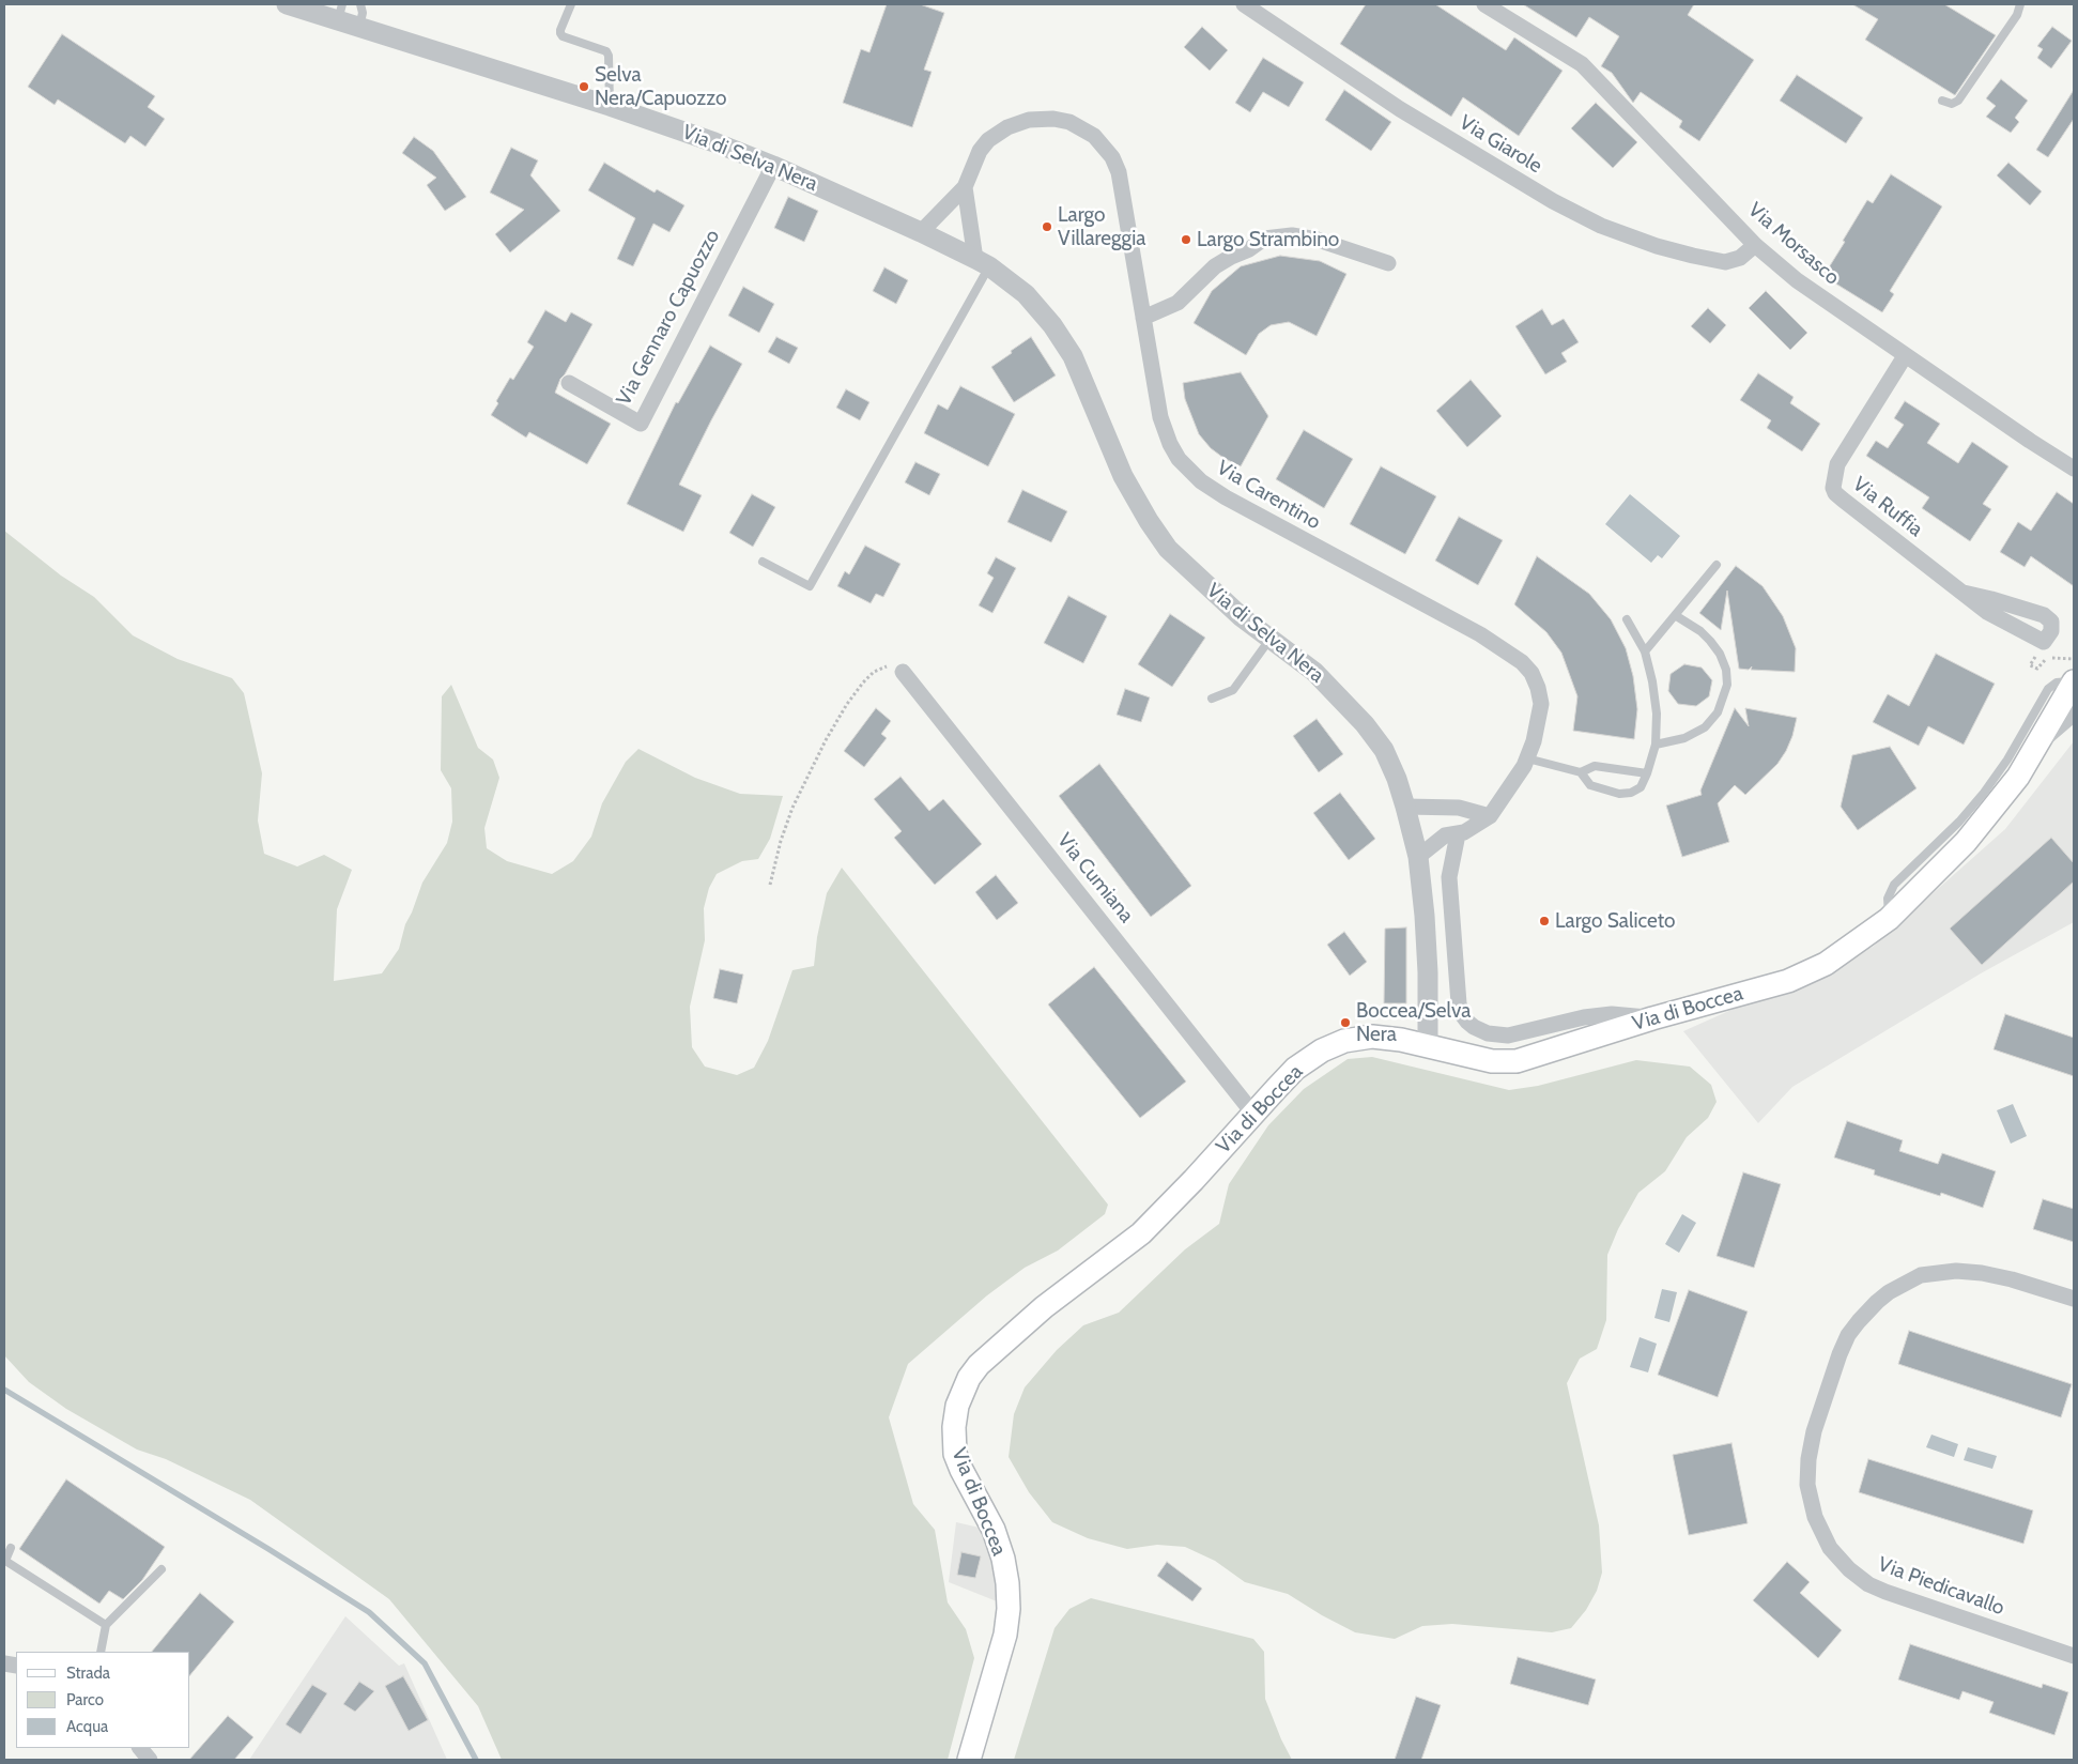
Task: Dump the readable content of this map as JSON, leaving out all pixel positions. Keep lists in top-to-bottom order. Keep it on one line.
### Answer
{"streets":{"main road":["Via di Boccea"],"street":["Via Giarole","Via di Selva Nera","Via Morsasco","Via Gennaro Capuozzo","Via Carentino","Via Ruffia","Via Cumiana","Via Piedicavallo"]},"crossings":[["Via Giarole","Via Morsasco"],["Via di Selva Nera","Via Gennaro Capuozzo"],["Via di Selva Nera","Via Carentino"],["Via di Selva Nera","Via di Boccea"],["Via Morsasco","Via Ruffia"],["Via Cumiana","Via di Boccea"]],"places":["Selva Nera/Capuozzo","Largo Villareggia","Largo Strambino","Largo Saliceto","Boccea/Selva Nera"],"legend":["Strada","Parco","Acqua"]}
